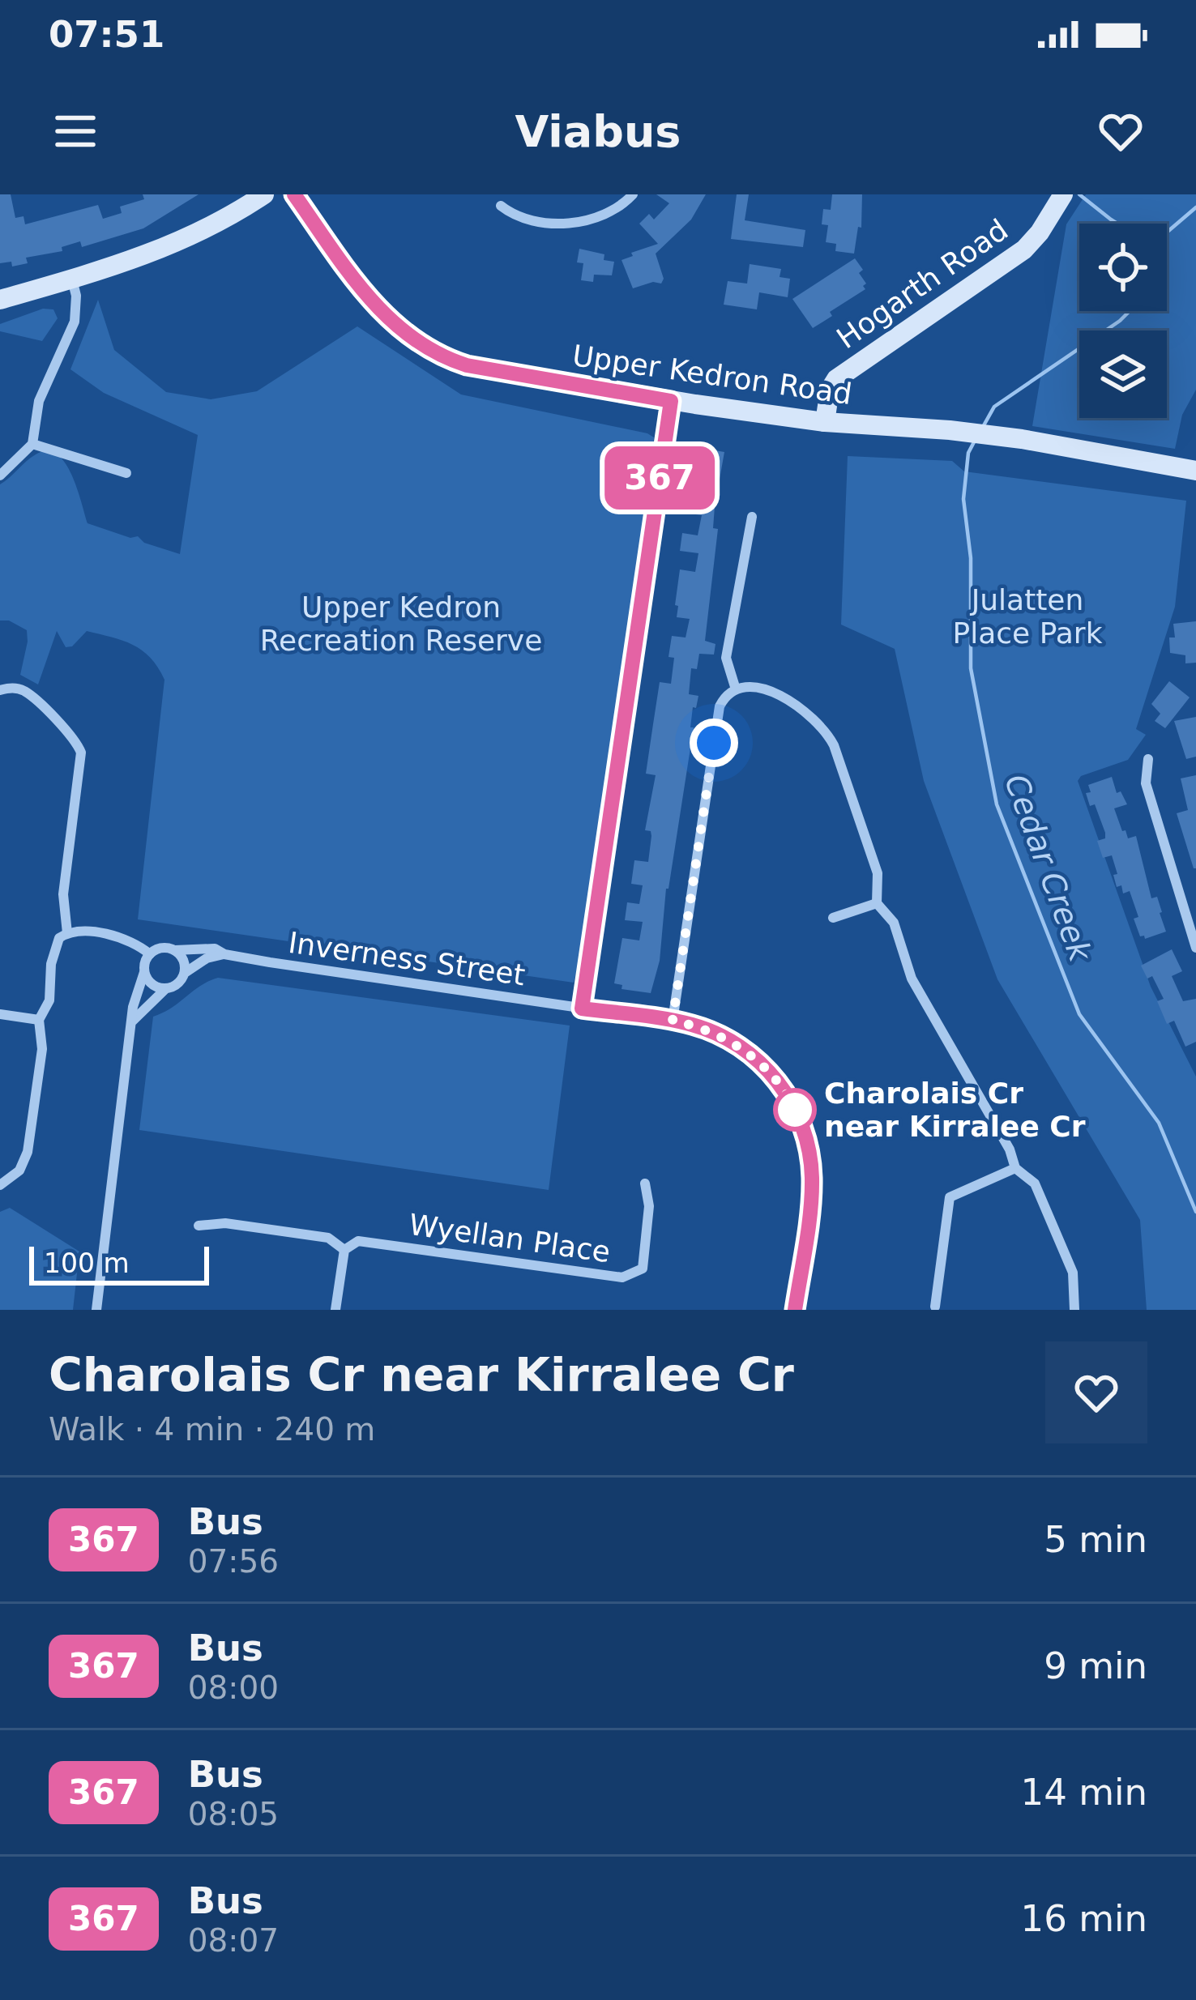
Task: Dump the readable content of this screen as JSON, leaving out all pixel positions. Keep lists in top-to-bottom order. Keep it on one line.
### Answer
{"streets":{"main road":["Hogarth Road","Upper Kedron Road"],"street":["Inverness Street","Wyellan Place"]},"crossings":[["Hogarth Road","Upper Kedron Road"]],"water":["Cedar Creek"],"parks":["Julatten Place Park","Upper Kedron Recreation Reserve"],"places":["Charolais Cr near Kirralee Cr"],"lines":["bus line 367"],"scale_bar":"100 m","page":{"status":"07:51","header":"Viabus","on_map":"367","scale":"100 m","heading":["Charolais Cr near Kirralee Cr","Walk · 4 min · 240 m"],"list":[{"mark":"367","name":"Bus","note":"07:56","value":"5 min"},{"mark":"367","name":"Bus","note":"08:00","value":"9 min"},{"mark":"367","name":"Bus","note":"08:05","value":"14 min"},{"mark":"367","name":"Bus","note":"08:07","value":"16 min"}]}}
